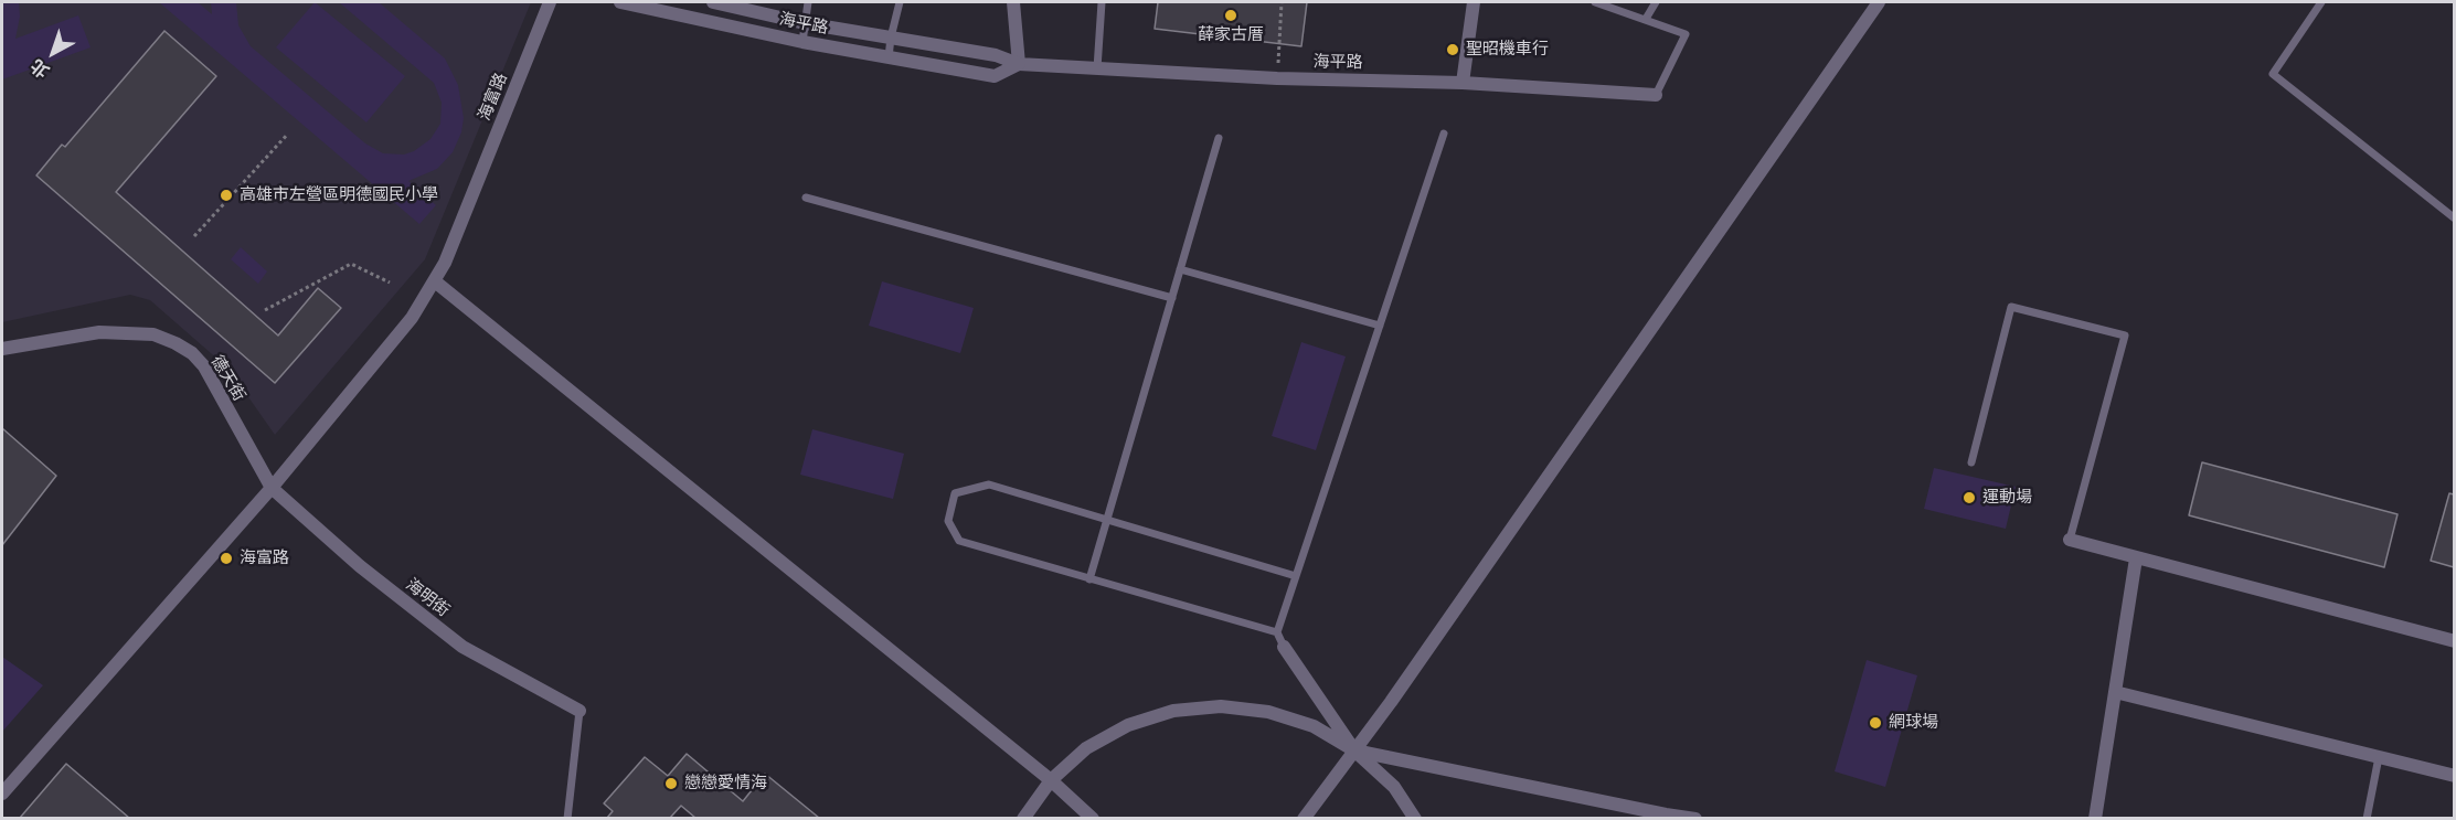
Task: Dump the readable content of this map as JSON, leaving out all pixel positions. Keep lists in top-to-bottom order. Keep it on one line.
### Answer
{"streets":{"street":["海平路","海富路","德天街","海明街"]},"crossings":[["海富路","德天街"],["海富路","海明街"],["德天街","海明街"]],"places":["薛家古厝","聖昭機車行","高雄市左營區明德國民小學","運動場","海富路","網球場","戀戀愛情海"],"north":"bottom left"}
